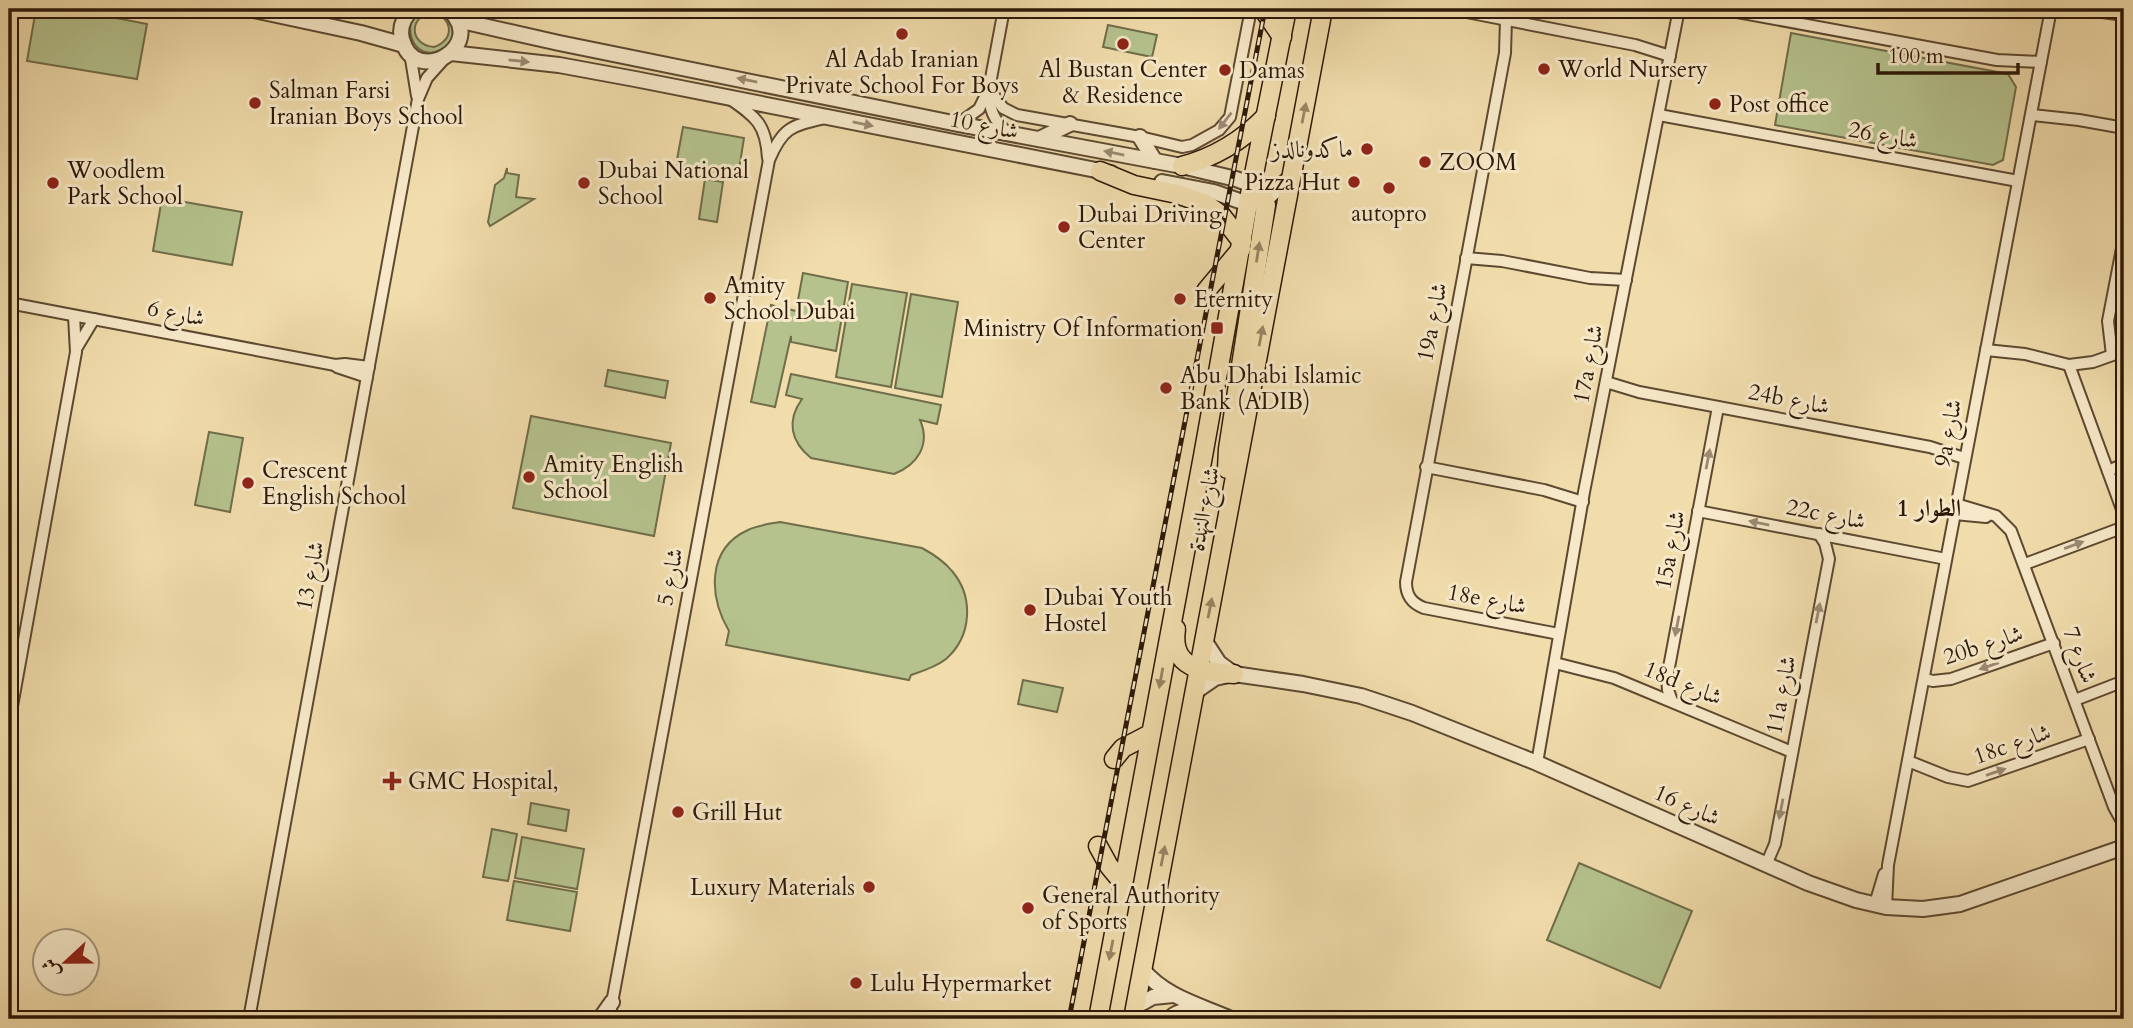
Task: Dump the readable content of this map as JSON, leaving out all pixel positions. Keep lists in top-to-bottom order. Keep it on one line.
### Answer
{"streets":{"main road":["شارع النهدة"],"street":["شارع 10","شارع 26","شارع 6","19a شارع","17a شارع","24b شارع","9a شارع","22c شارع","15a شارع","شارع 13","شارع 5","18e شارع","20b شارع","شارع 7","18d شارع","11a شارع","18c شارع","شارع 16"]},"crossings":[["شارع 10","شارع النهدة"],["شارع 10","شارع 13"],["شارع 10","شارع 5"],["شارع 26","17a شارع"],["شارع 26","9a شارع"],["شارع 6","شارع 13"],["19a شارع","18e شارع"],["17a شارع","24b شارع"],["17a شارع","18e شارع"],["17a شارع","18d شارع"],["17a شارع","شارع 16"],["24b شارع","9a شارع"],["24b شارع","15a شارع"],["9a شارع","22c شارع"],["9a شارع","20b شارع"],["9a شارع","شارع 7"],["9a شارع","18c شارع"],["9a شارع","شارع 16"],["22c شارع","15a شارع"],["22c شارع","11a شارع"],["15a شارع","18d شارع"],["20b شارع","شارع 7"],["شارع 7","18c شارع"],["شارع 7","شارع 16"],["18d شارع","11a شارع"],["11a شارع","شارع 16"]],"one_way":["22c شارع","20b شارع","18c شارع"],"districts":["الطوار 1"],"places":{"other":["Al Adab Iranian Private School For Boys","Al Bustan Center & Residence","World Nursery","Damas","Salman Farsi Iranian Boys School","Post office","ماكدونالدز","ZOOM","Pizza Hut","Woodlem Park School","Dubai National School","autopro","Dubai Driving Center","Amity School Dubai","Eternity","Abu Dhabi Islamic Bank (ADIB)","Amity English School","Crescent English School","Dubai Youth Hostel","Grill Hut","Luxury Materials","General Authority of Sports","Lulu Hypermarket"],"transit":["Ministry Of Information"],"health":["GMC Hospital,"]},"scale_bar":"100 m","north":"left"}
